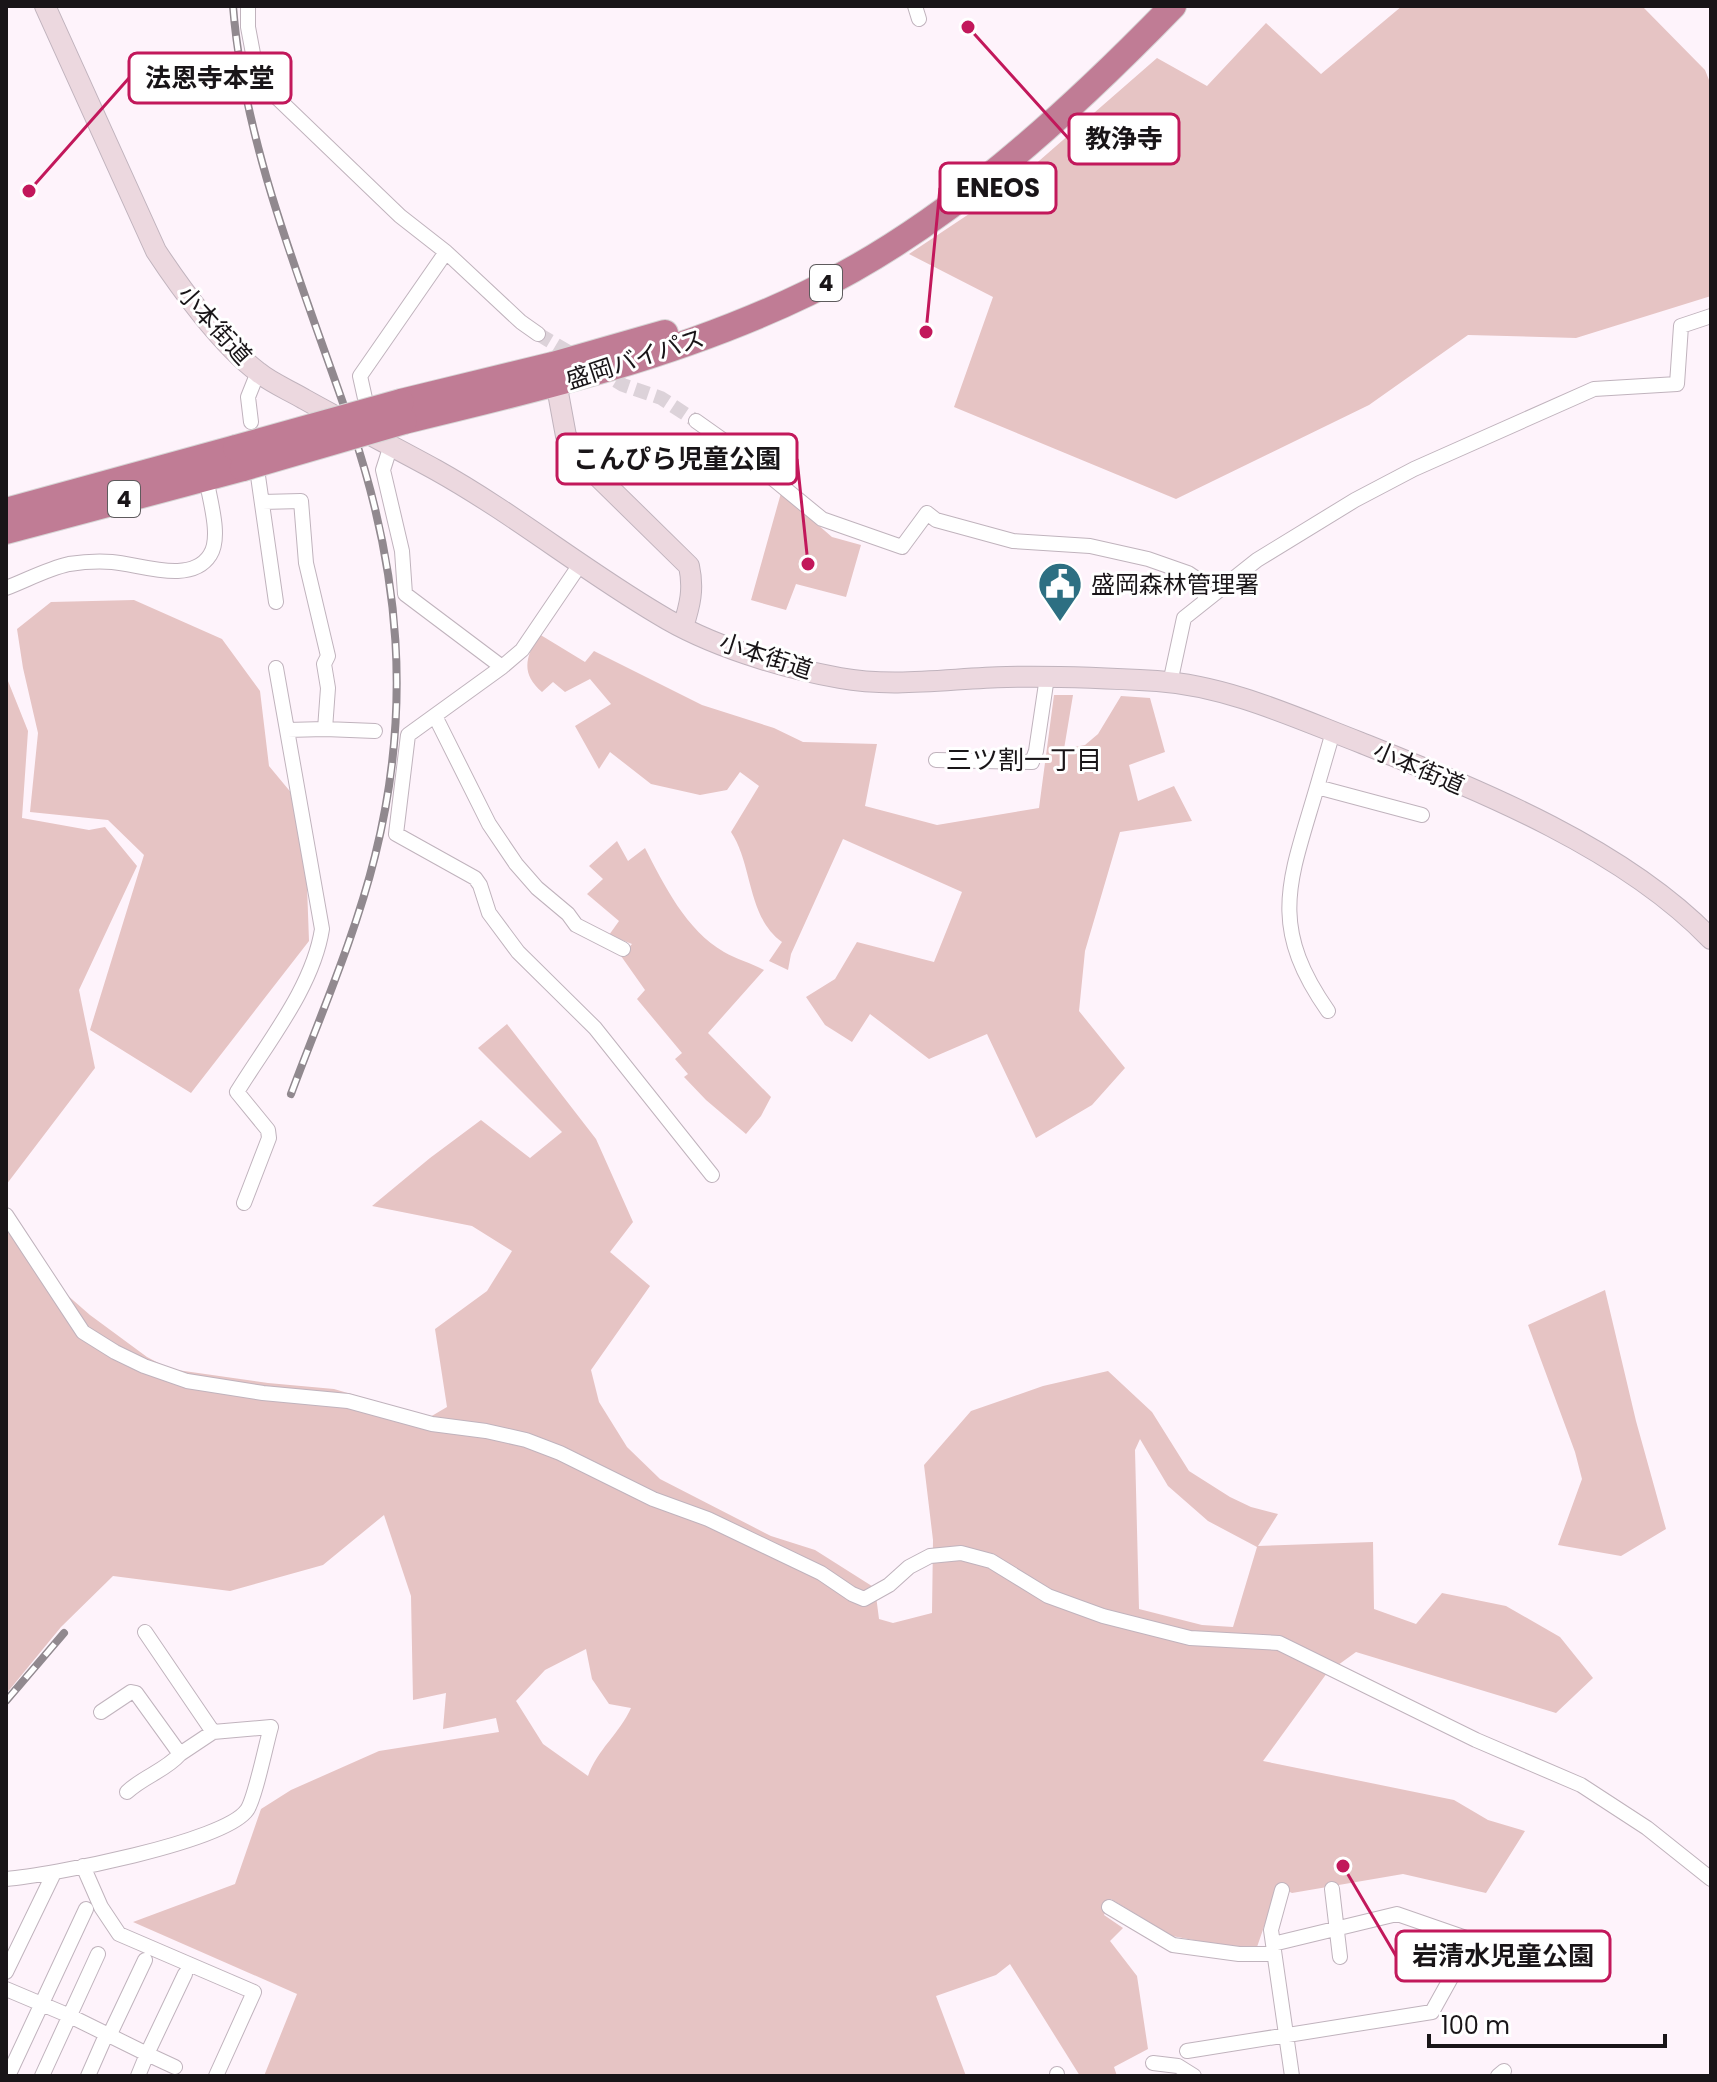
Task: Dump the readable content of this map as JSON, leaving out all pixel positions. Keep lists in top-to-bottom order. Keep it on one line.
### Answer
{"streets":{"highway":["4","盛岡バイパス"],"street":["小本街道"]},"districts":["三ツ割一丁目"],"places":{"other":["教浄寺","法恩寺本堂","ENEOS","こんぴら児童公園","岩清水児童公園"],"public building":["盛岡森林管理署"]},"scale_bar":"100 m"}
